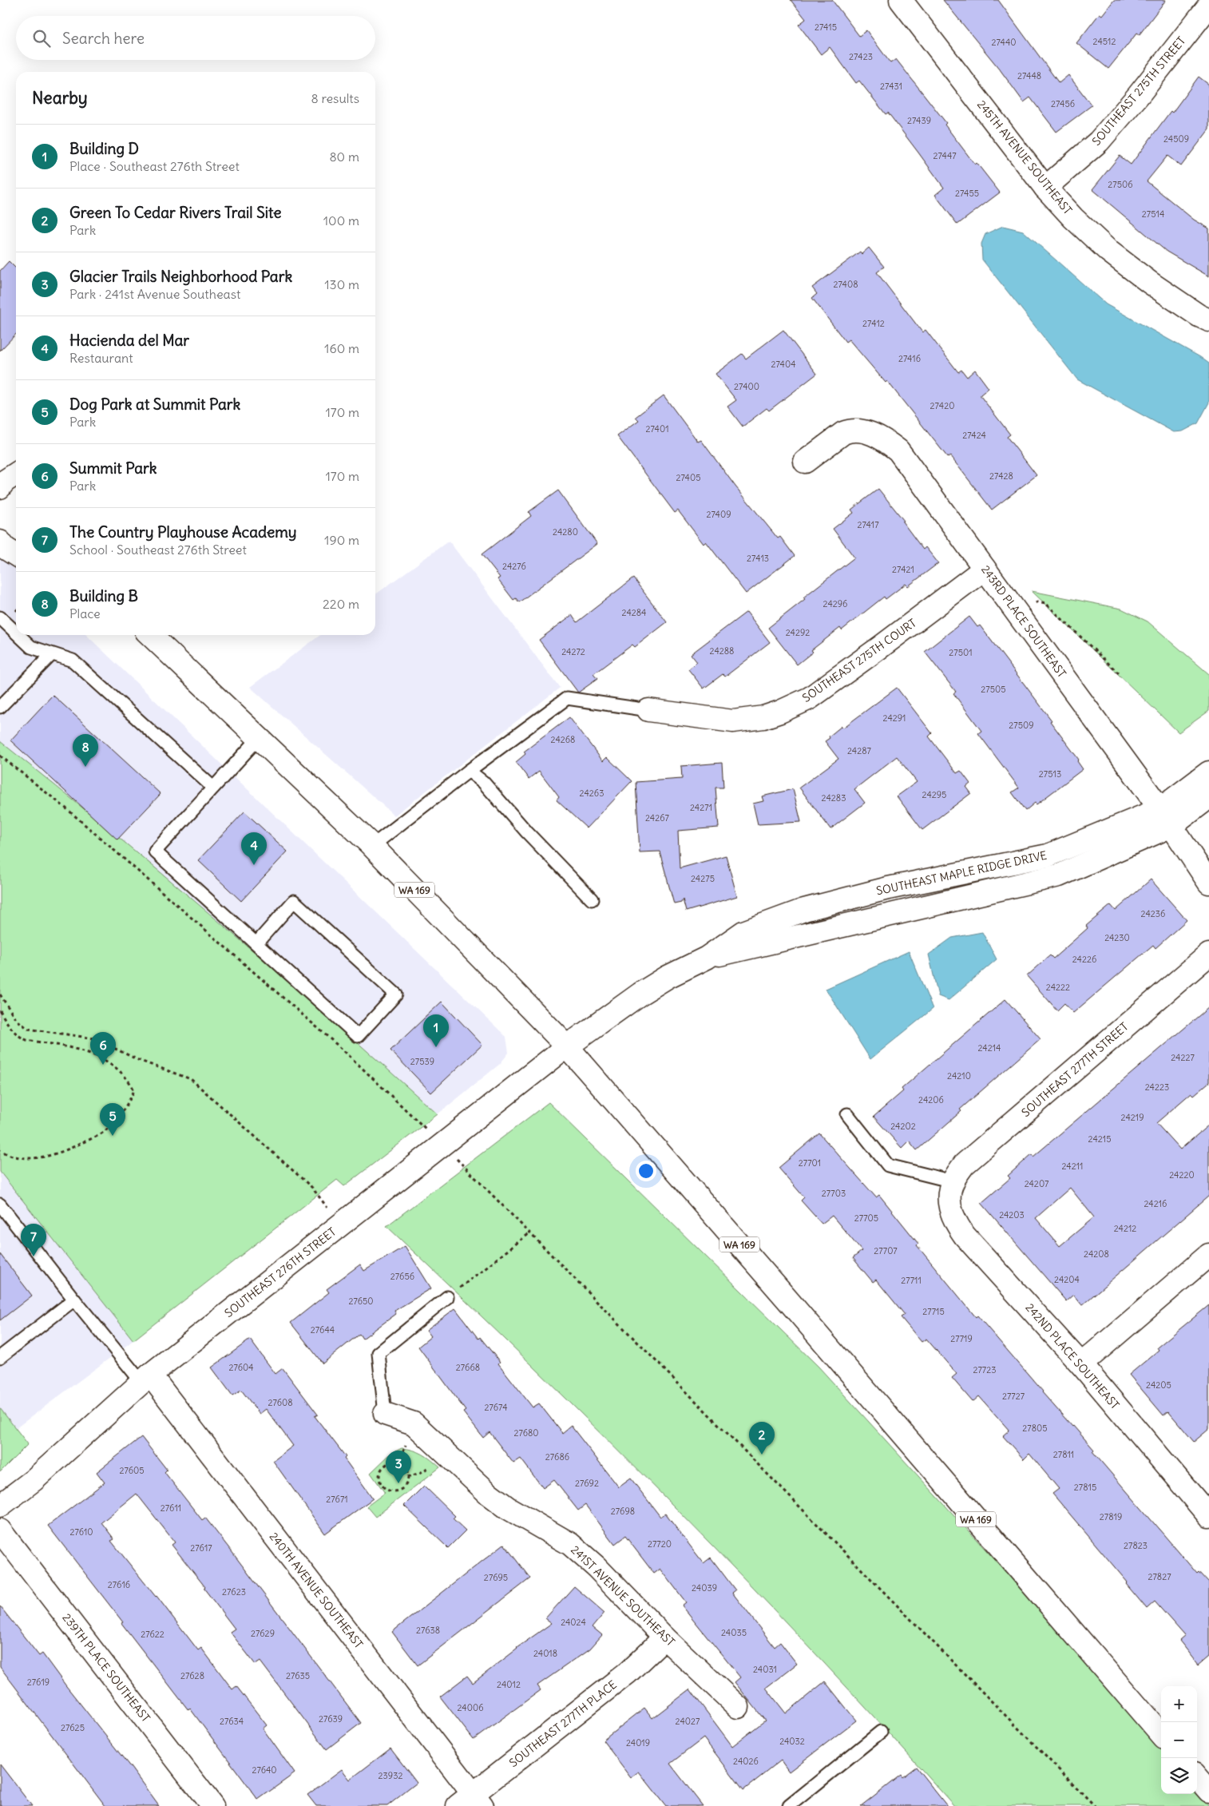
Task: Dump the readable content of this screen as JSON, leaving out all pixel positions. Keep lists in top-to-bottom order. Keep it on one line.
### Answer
{"streets":{"street":["SOUTHEAST 275TH STREET","245TH AVENUE SOUTHEAST","243RD PLACE SOUTHEAST","SOUTHEAST 275TH COURT","SOUTHEAST MAPLE RIDGE DRIVE","WA 169","SOUTHEAST 277TH STREET","SOUTHEAST 276TH STREET","242ND PLACE SOUTHEAST","240TH AVENUE SOUTHEAST","241ST AVENUE SOUTHEAST","239TH PLACE SOUTHEAST","SOUTHEAST 277TH PLACE"]},"crossings":[["SOUTHEAST 275TH STREET","245TH AVENUE SOUTHEAST"],["243RD PLACE SOUTHEAST","SOUTHEAST 275TH COURT"],["243RD PLACE SOUTHEAST","SOUTHEAST MAPLE RIDGE DRIVE"],["SOUTHEAST MAPLE RIDGE DRIVE","WA 169"],["SOUTHEAST MAPLE RIDGE DRIVE","SOUTHEAST 276TH STREET"],["WA 169","SOUTHEAST 276TH STREET"],["SOUTHEAST 277TH STREET","242ND PLACE SOUTHEAST"],["SOUTHEAST 276TH STREET","240TH AVENUE SOUTHEAST"],["240TH AVENUE SOUTHEAST","SOUTHEAST 277TH PLACE"],["241ST AVENUE SOUTHEAST","SOUTHEAST 277TH PLACE"]],"house_numbers":["27415","24512","27440","27423","27448","27431","27456","27439","24509","27447","27506","27455","27514","27408","27412","27416","27404","27400","27420","27401","27424","27428","27405","27409","27417","24280","27413","24276","27421","24296","24284","24292","24288","24272","27501","27505","24291","27509","24268","24287","27513","24263","24295","24283","24271","24267","24275","24236","24230","24226","24222","24214","24227","27539","24210","24223","24206","24219","24202","24215","27701","24211","24220","24207","27703","24216","24203","27705","24212","27707","24208","27656","24204","27711","27650","27715","27644","27719","27604","27668","27723","24205","27727","27608","27674","27805","27680","27811","27686","27605","27692","27815","27671","27611","27698","27819","27610","27720","27823","27617","27827","27695","27616","24039","27623","24024","27638","24035","27629","27622","24018","24031","27628","27635","27619","24012","24006","27639","27634","24027","27625","24032","24019","24026","27640","23932"],"page":{"search":"Search here","heading":["Nearby","8 results"],"list":[{"mark":"1","name":"Building D","note":"Place · Southeast 276th Street","value":"80 m"},{"mark":"2","name":"Green To Cedar Rivers Trail Site","note":"Park","value":"100 m"},{"mark":"3","name":"Glacier Trails Neighborhood Park","note":"Park · 241st Avenue Southeast","value":"130 m"},{"mark":"4","name":"Hacienda del Mar","note":"Restaurant","value":"160 m"},{"mark":"5","name":"Dog Park at Summit Park","note":"Park","value":"170 m"},{"mark":"6","name":"Summit Park","note":"Park","value":"170 m"},{"mark":"7","name":"The Country Playhouse Academy","note":"School · Southeast 276th Street","value":"190 m"},{"mark":"8","name":"Building B","note":"Place","value":"220 m"}],"pins":["8","4","1","6","5","7","2","3"],"map_buttons":["+","−"]}}
